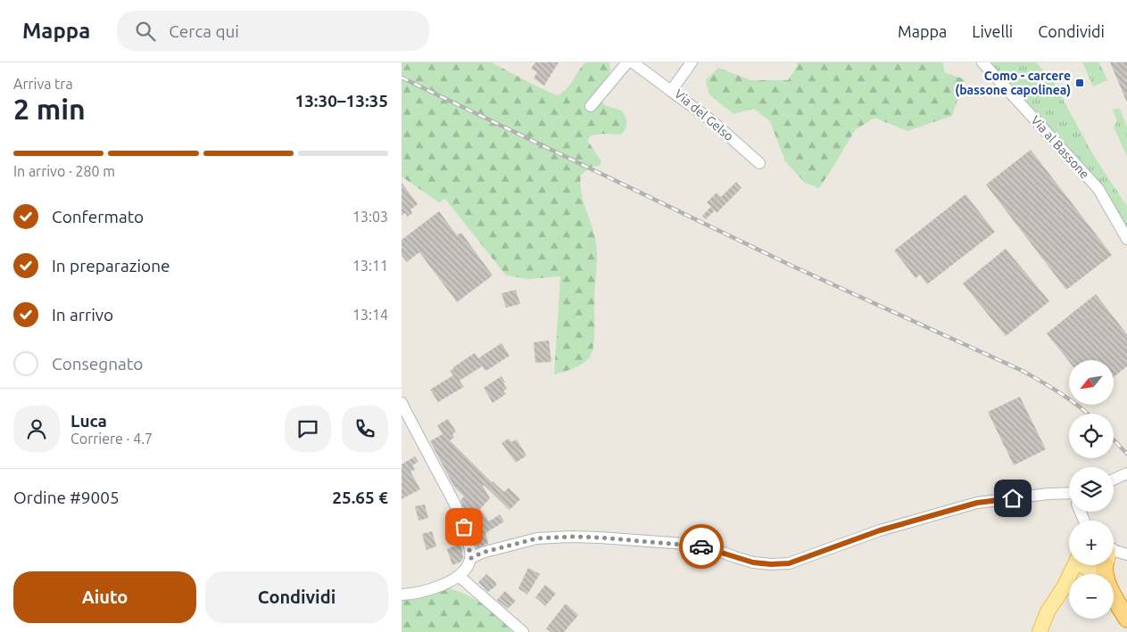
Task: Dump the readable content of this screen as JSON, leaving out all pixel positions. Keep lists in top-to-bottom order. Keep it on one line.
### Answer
{"streets":{"street":["Via del Gelso","Via al Bassone"]},"places":{"transit":["Como - carcere (bassone capolinea)"]},"north":"bottom left","page":{"header":"Mappa","search":"Cerca qui","nav":["Mappa","Livelli","Condividi"],"heading":["2 min","Arriva tra","13:30–13:35"],"panel":["Luca","Corriere · 4.7","Ordine #9005","25.65 €"],"bar":"In arrivo · 280 m","list":[["Confermato","13:03"],["In preparazione","13:11"],["In arrivo","13:14"],"Consegnato"],"map_buttons":["+","−"],"buttons":["Aiuto","Condividi"]}}
